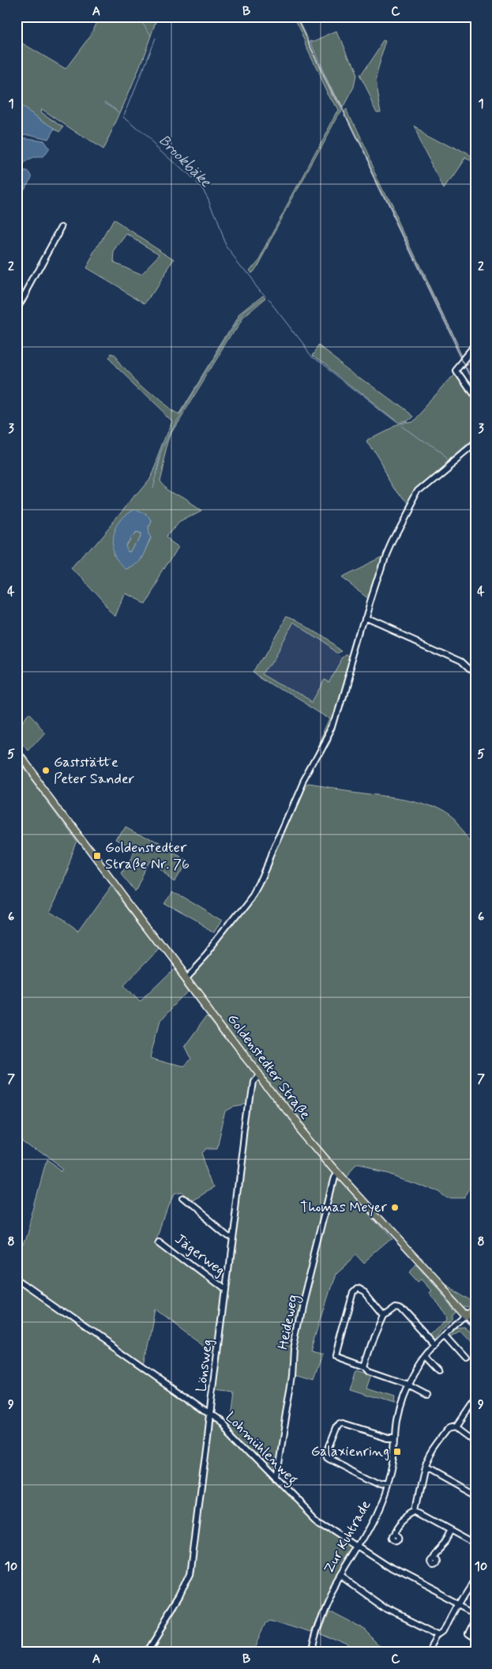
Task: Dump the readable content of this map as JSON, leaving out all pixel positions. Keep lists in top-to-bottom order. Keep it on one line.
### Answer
{"streets":{"main road":["Goldenstedter Straße"],"street":["Jägerweg","Heideweg","Lönsweg","Lohmühlenweg","Zur Kuhtrade"]},"crossings":[["Goldenstedter Straße","Heideweg"],["Goldenstedter Straße","Lönsweg"],["Goldenstedter Straße","Zur Kuhtrade"],["Jägerweg","Lönsweg"],["Heideweg","Lohmühlenweg"],["Lönsweg","Lohmühlenweg"],["Lohmühlenweg","Zur Kuhtrade"]],"water":["Brookbäke"],"places":{"other":["Gaststätte Peter Sander","Thomas Meyer"],"transit":["Goldenstedter Straße Nr. 76","Galaxienring"]},"grid":{"columns":["A","B","C"],"rows":["1","2","3","4","5","6","7","8","9","10"]}}
